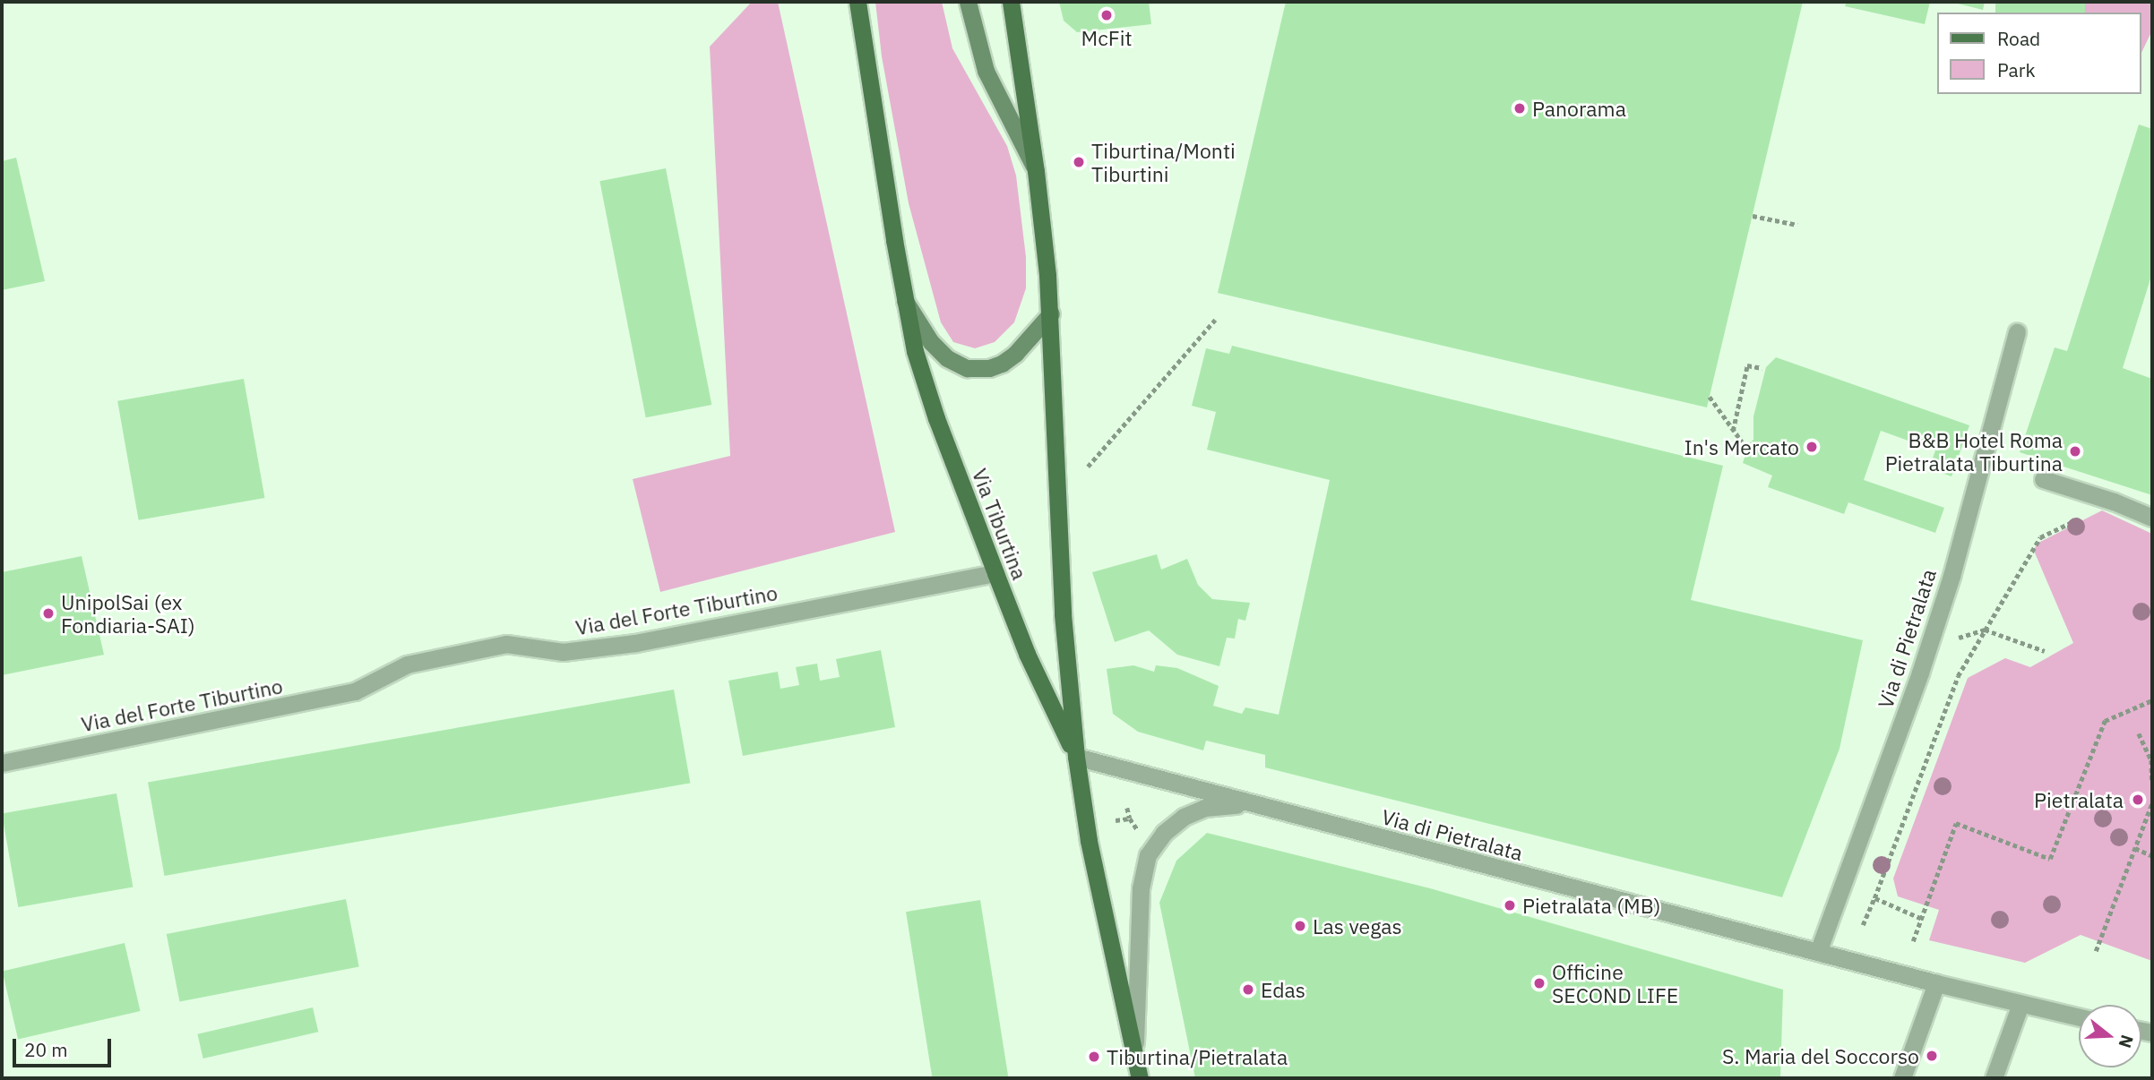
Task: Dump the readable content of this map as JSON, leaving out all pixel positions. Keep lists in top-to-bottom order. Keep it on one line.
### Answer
{"streets":{"main road":["Via Tiburtina"],"street":["Via del Forte Tiburtino","Via di Pietralata"]},"crossings":[["Via Tiburtina","Via del Forte Tiburtino"],["Via Tiburtina","Via di Pietralata"]],"places":["McFit","Panorama","Tiburtina/Monti Tiburtini","In's Mercato","B&B Hotel Roma Pietralata Tiburtina","UnipolSai (ex Fondiaria-SAI)","Pietralata","Pietralata (MB)","Las vegas","Officine SECOND LIFE","Edas","S. Maria del Soccorso","Tiburtina/Pietralata"],"legend":["Road","Park"],"scale_bar":"20 m","north":"right"}
